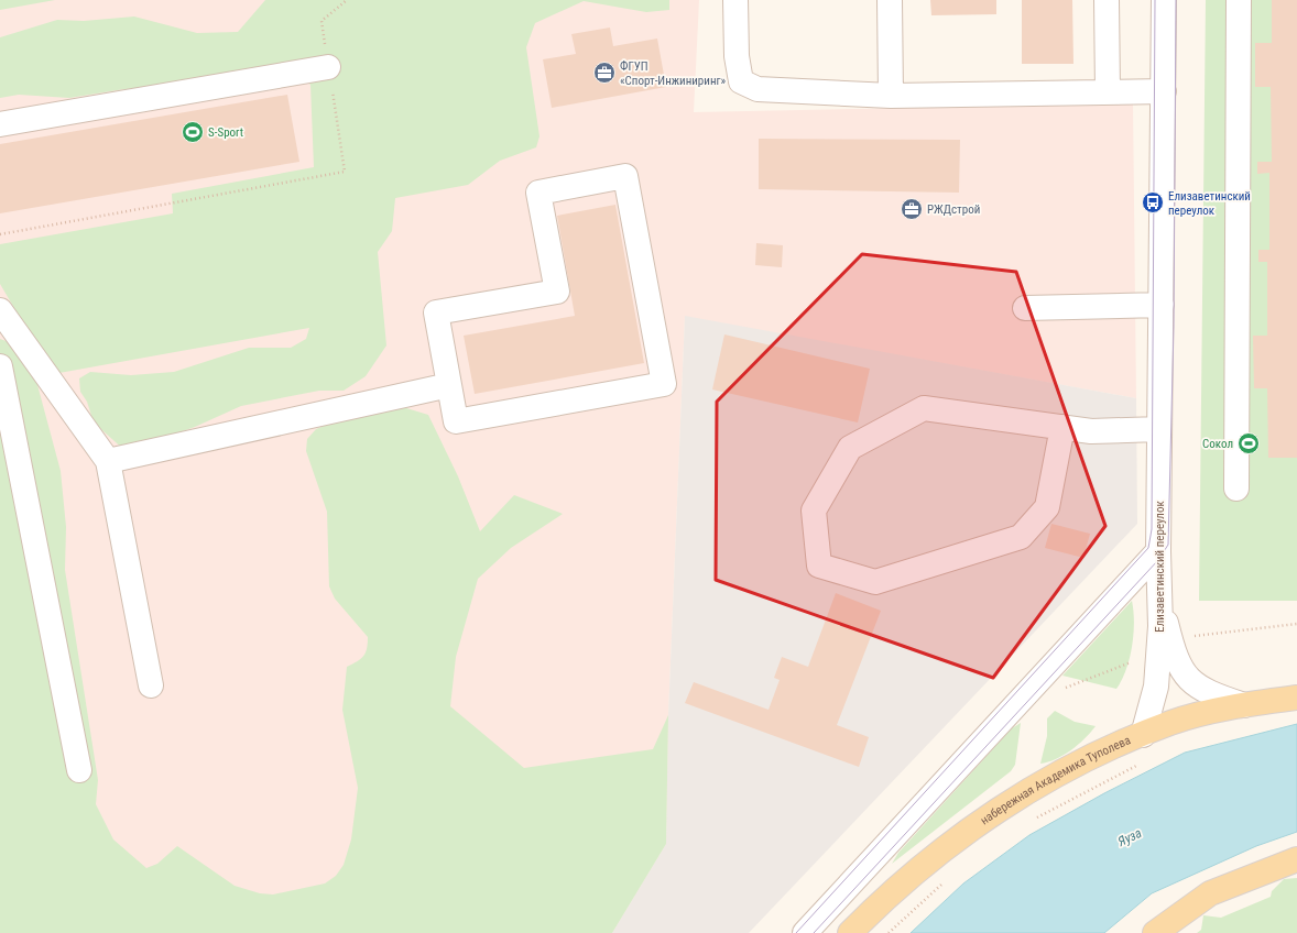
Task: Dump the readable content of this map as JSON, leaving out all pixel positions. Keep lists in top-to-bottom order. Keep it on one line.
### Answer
{"streets":{"main road":["набережная Академика Туполева"],"street":["Елизаветинский переулок"]},"crossings":[["Елизаветинский переулок","набережная Академика Туполева"]],"water":["Яуза"],"places":{"office":["ФГУП «Спорт-Инжиниринг»","РЖДстрой"],"sports":["S-Sport","Сокол"],"bus stop":["Елизаветинский переулок"]}}
